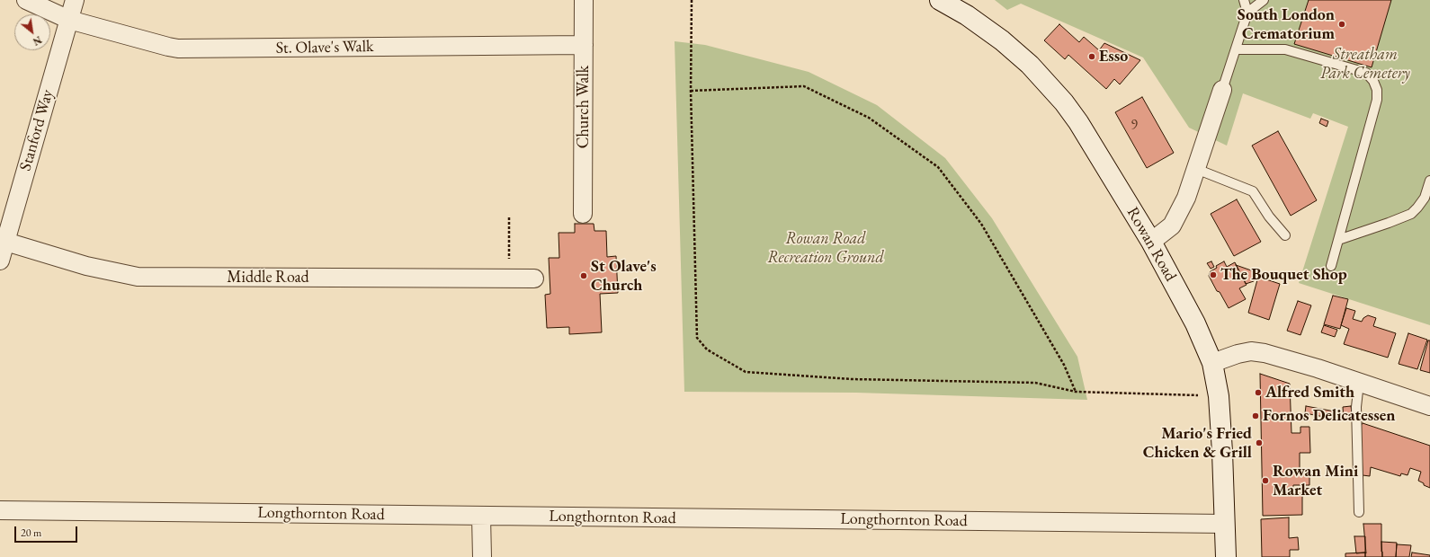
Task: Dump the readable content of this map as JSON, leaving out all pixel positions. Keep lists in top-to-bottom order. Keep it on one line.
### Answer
{"streets":{"main road":["Rowan Road"],"street":["St. Olave's Walk","Church Walk","Stanford Way","Middle Road","Longthornton Road"]},"crossings":[["St. Olave's Walk","Church Walk"],["St. Olave's Walk","Stanford Way"],["Stanford Way","Middle Road"],["Rowan Road","Longthornton Road"]],"parks":["Streatham Park Cemetery","Rowan Road Recreation Ground"],"places":["South London Crematorium","Esso","The Bouquet Shop","St Olave's Church","Alfred Smith","Fornos Delicatessen","Mario's Fried Chicken & Grill","Rowan Mini Market"],"house_numbers":["9"],"scale_bar":"20 m","north":"bottom right"}
